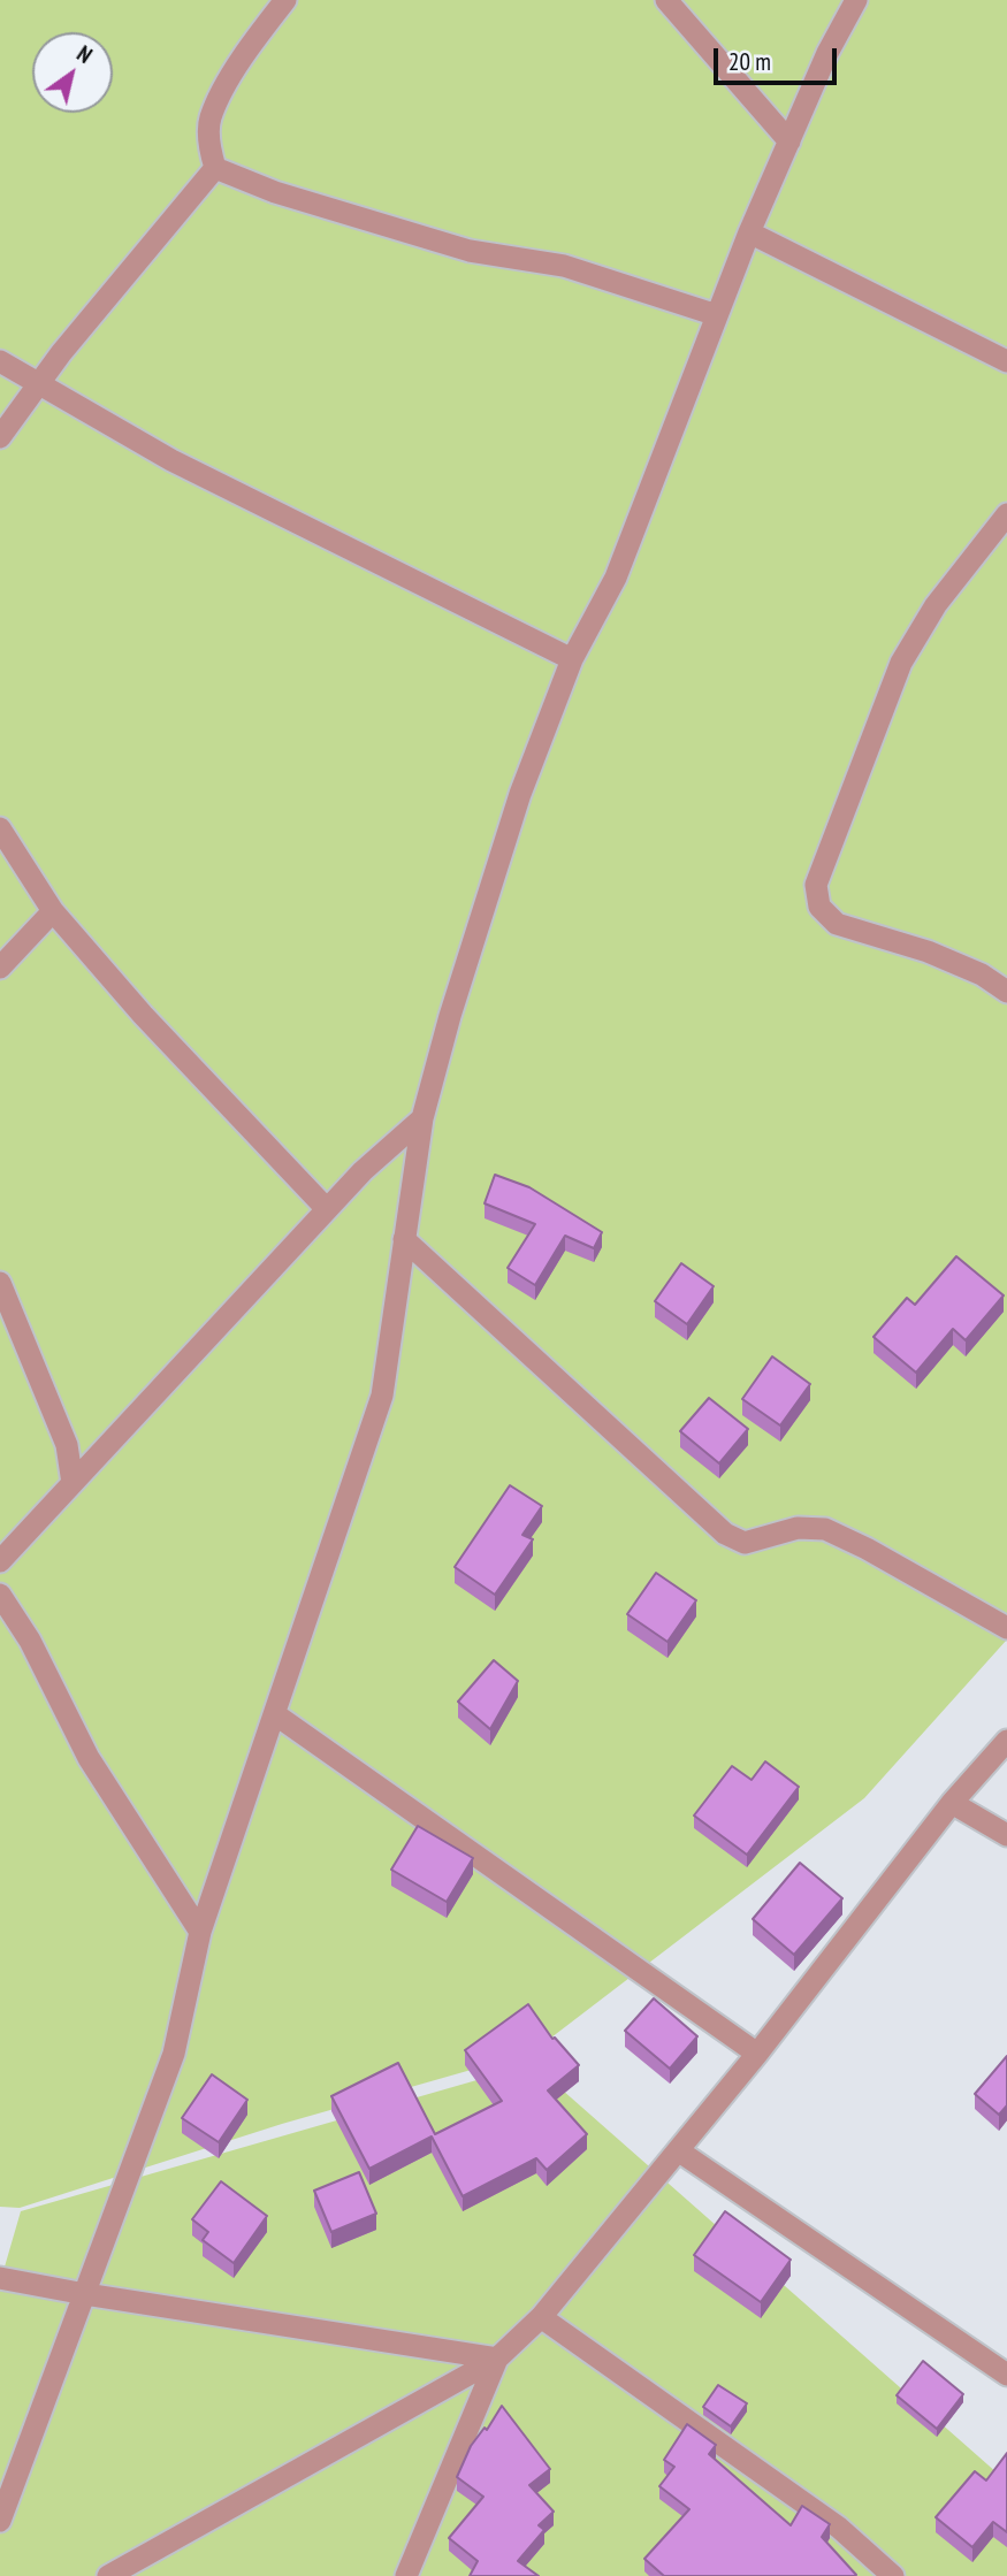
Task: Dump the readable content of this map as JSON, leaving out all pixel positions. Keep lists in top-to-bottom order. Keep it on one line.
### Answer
{"scale_bar":"20 m","north":"top right"}
